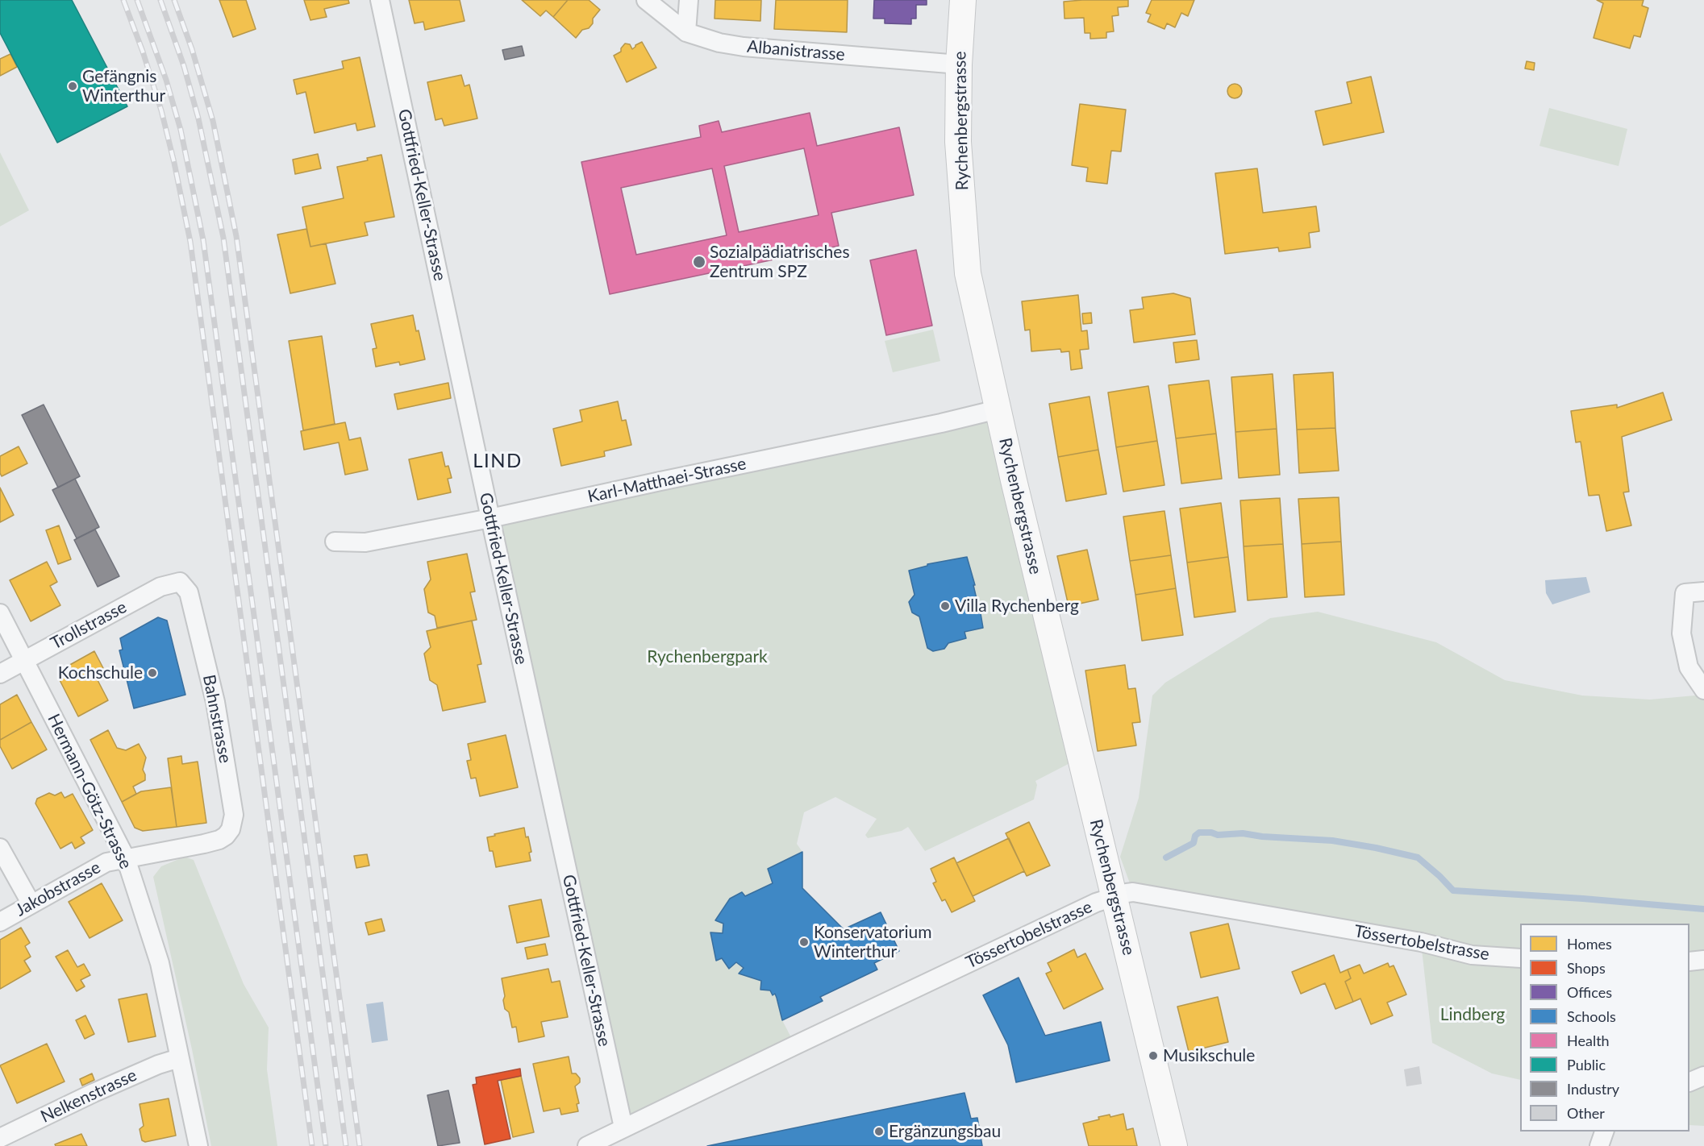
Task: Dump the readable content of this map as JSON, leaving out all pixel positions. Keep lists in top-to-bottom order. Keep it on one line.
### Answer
{"streets":{"street":["Albanistrasse","Rychenbergstrasse","Gottfried-Keller-Strasse","Karl-Matthaei-Strasse","Trollstrasse","Bahnstrasse","Hermann-Götz-Strasse","Jakobstrasse","Tössertobelstrasse","Nelkenstrasse"]},"crossings":[["Albanistrasse","Rychenbergstrasse"],["Rychenbergstrasse","Karl-Matthaei-Strasse"],["Rychenbergstrasse","Tössertobelstrasse"],["Gottfried-Keller-Strasse","Karl-Matthaei-Strasse"],["Gottfried-Keller-Strasse","Tössertobelstrasse"],["Trollstrasse","Bahnstrasse"],["Trollstrasse","Hermann-Götz-Strasse"],["Bahnstrasse","Jakobstrasse"],["Hermann-Götz-Strasse","Jakobstrasse"],["Hermann-Götz-Strasse","Nelkenstrasse"]],"districts":["LIND"],"parks":["Rychenbergpark","Lindberg"],"places":["Gefängnis Winterthur","Sozialpädiatrisches Zentrum SPZ","Villa Rychenberg","Kochschule","Konservatorium Winterthur","Musikschule","Ergänzungsbau"],"legend":["Homes","Shops","Offices","Schools","Health","Public","Industry","Other"]}
